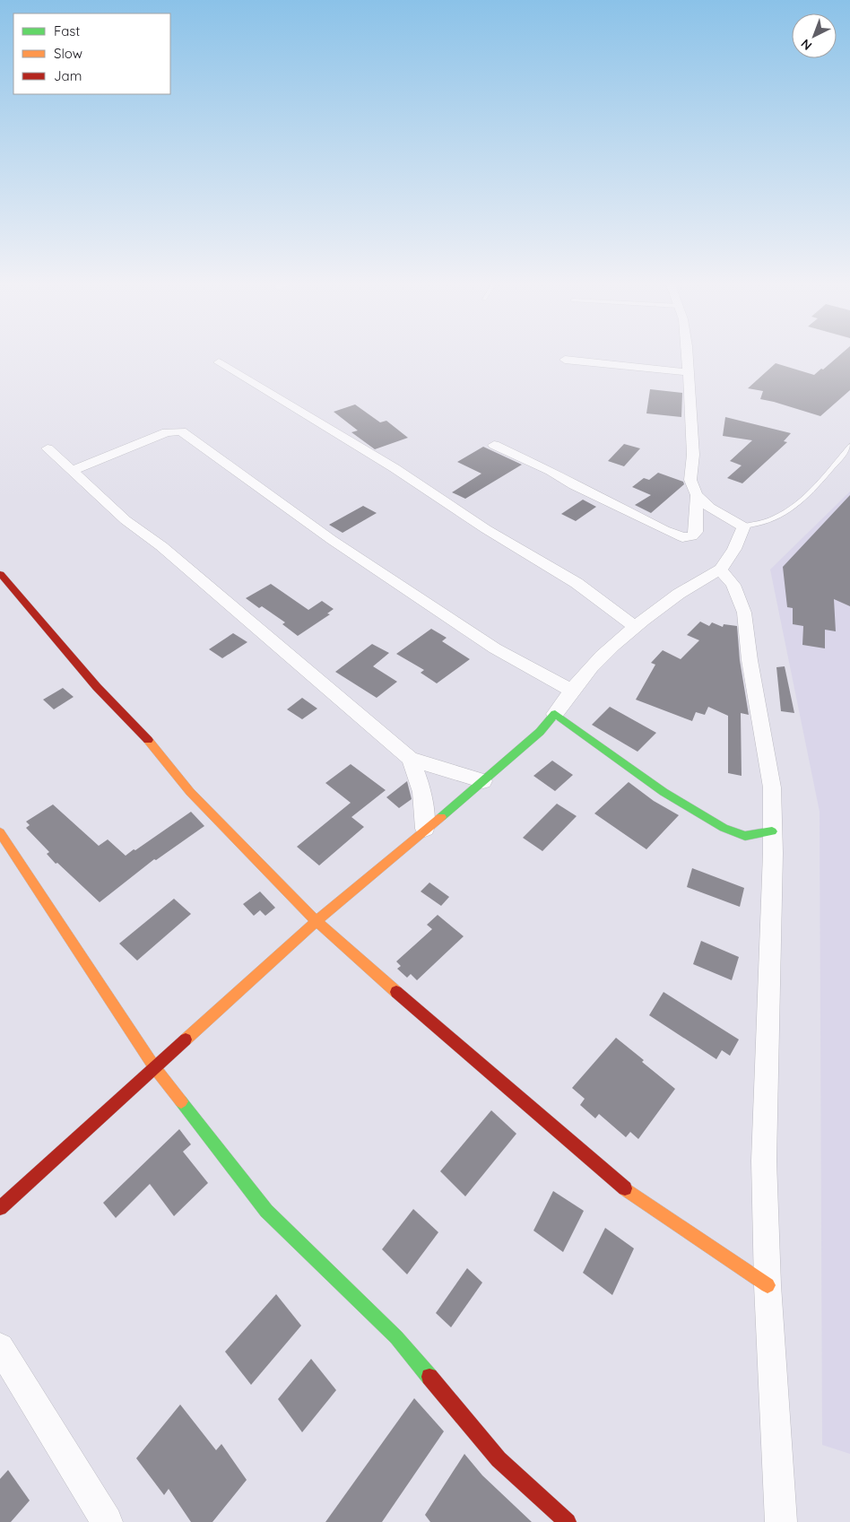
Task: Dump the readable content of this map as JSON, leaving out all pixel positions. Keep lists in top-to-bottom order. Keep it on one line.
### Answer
{"legend":["Fast","Slow","Jam"],"north":"bottom left"}
